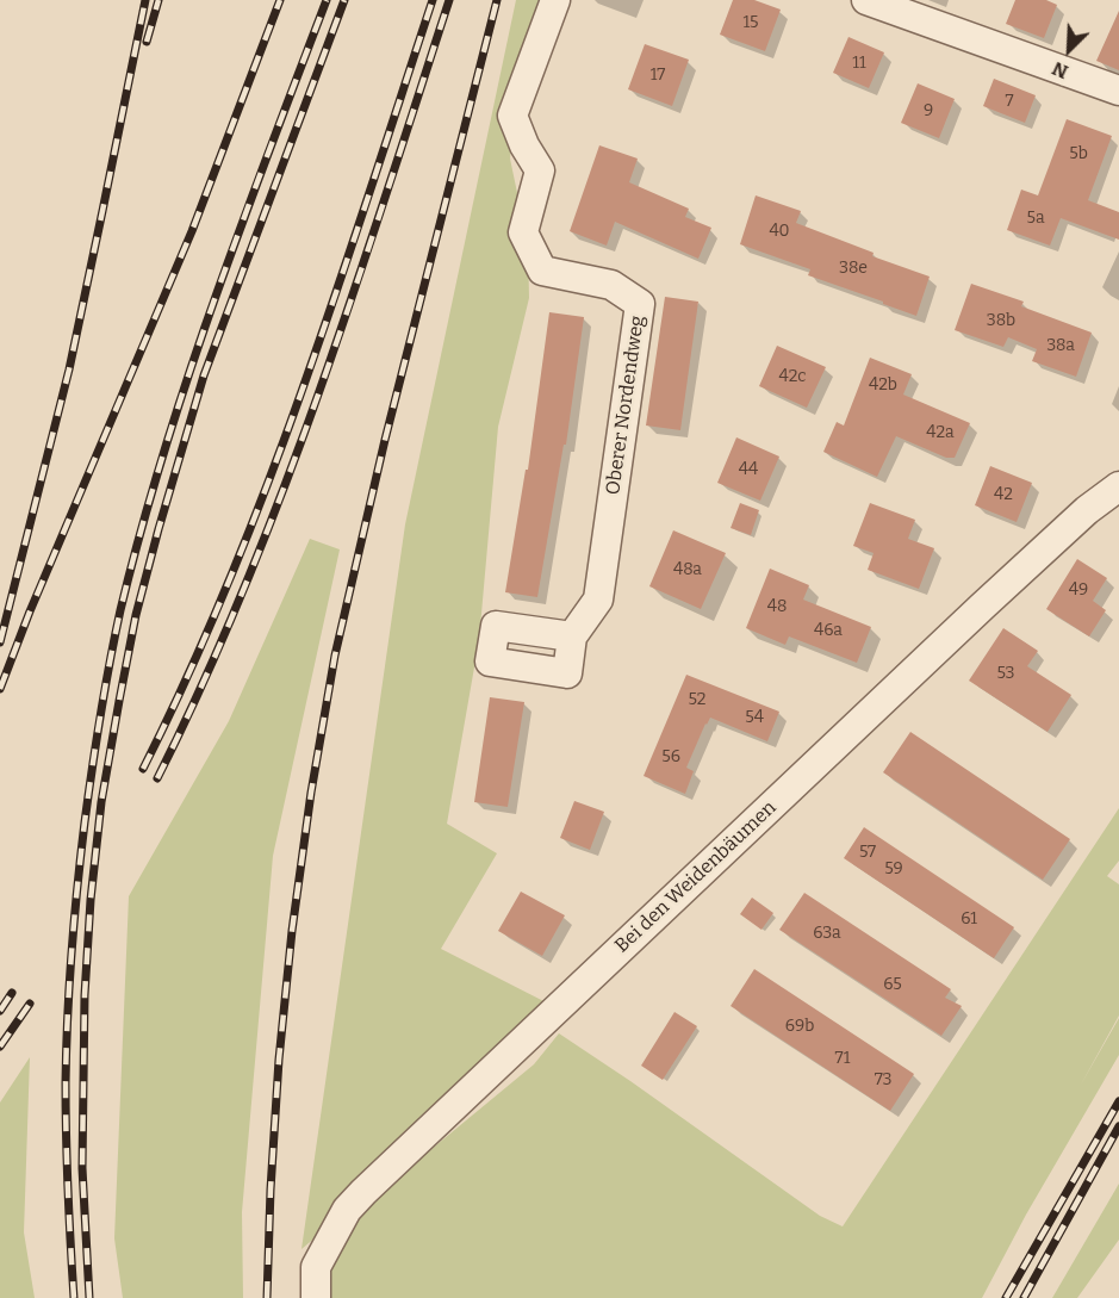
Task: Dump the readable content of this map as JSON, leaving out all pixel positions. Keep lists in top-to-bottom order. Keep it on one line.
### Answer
{"streets":{"street":["Oberer Nordendweg","Bei den Weidenbäumen"]},"house_numbers":["15","11","17","7","9","5b","5a","40","38e","38b","38a","42c","42b","42a","44","42","48a","49","48","46a","53","52","54","56","57","59","61","63a","65","69b","71","73"],"north":"bottom left"}
